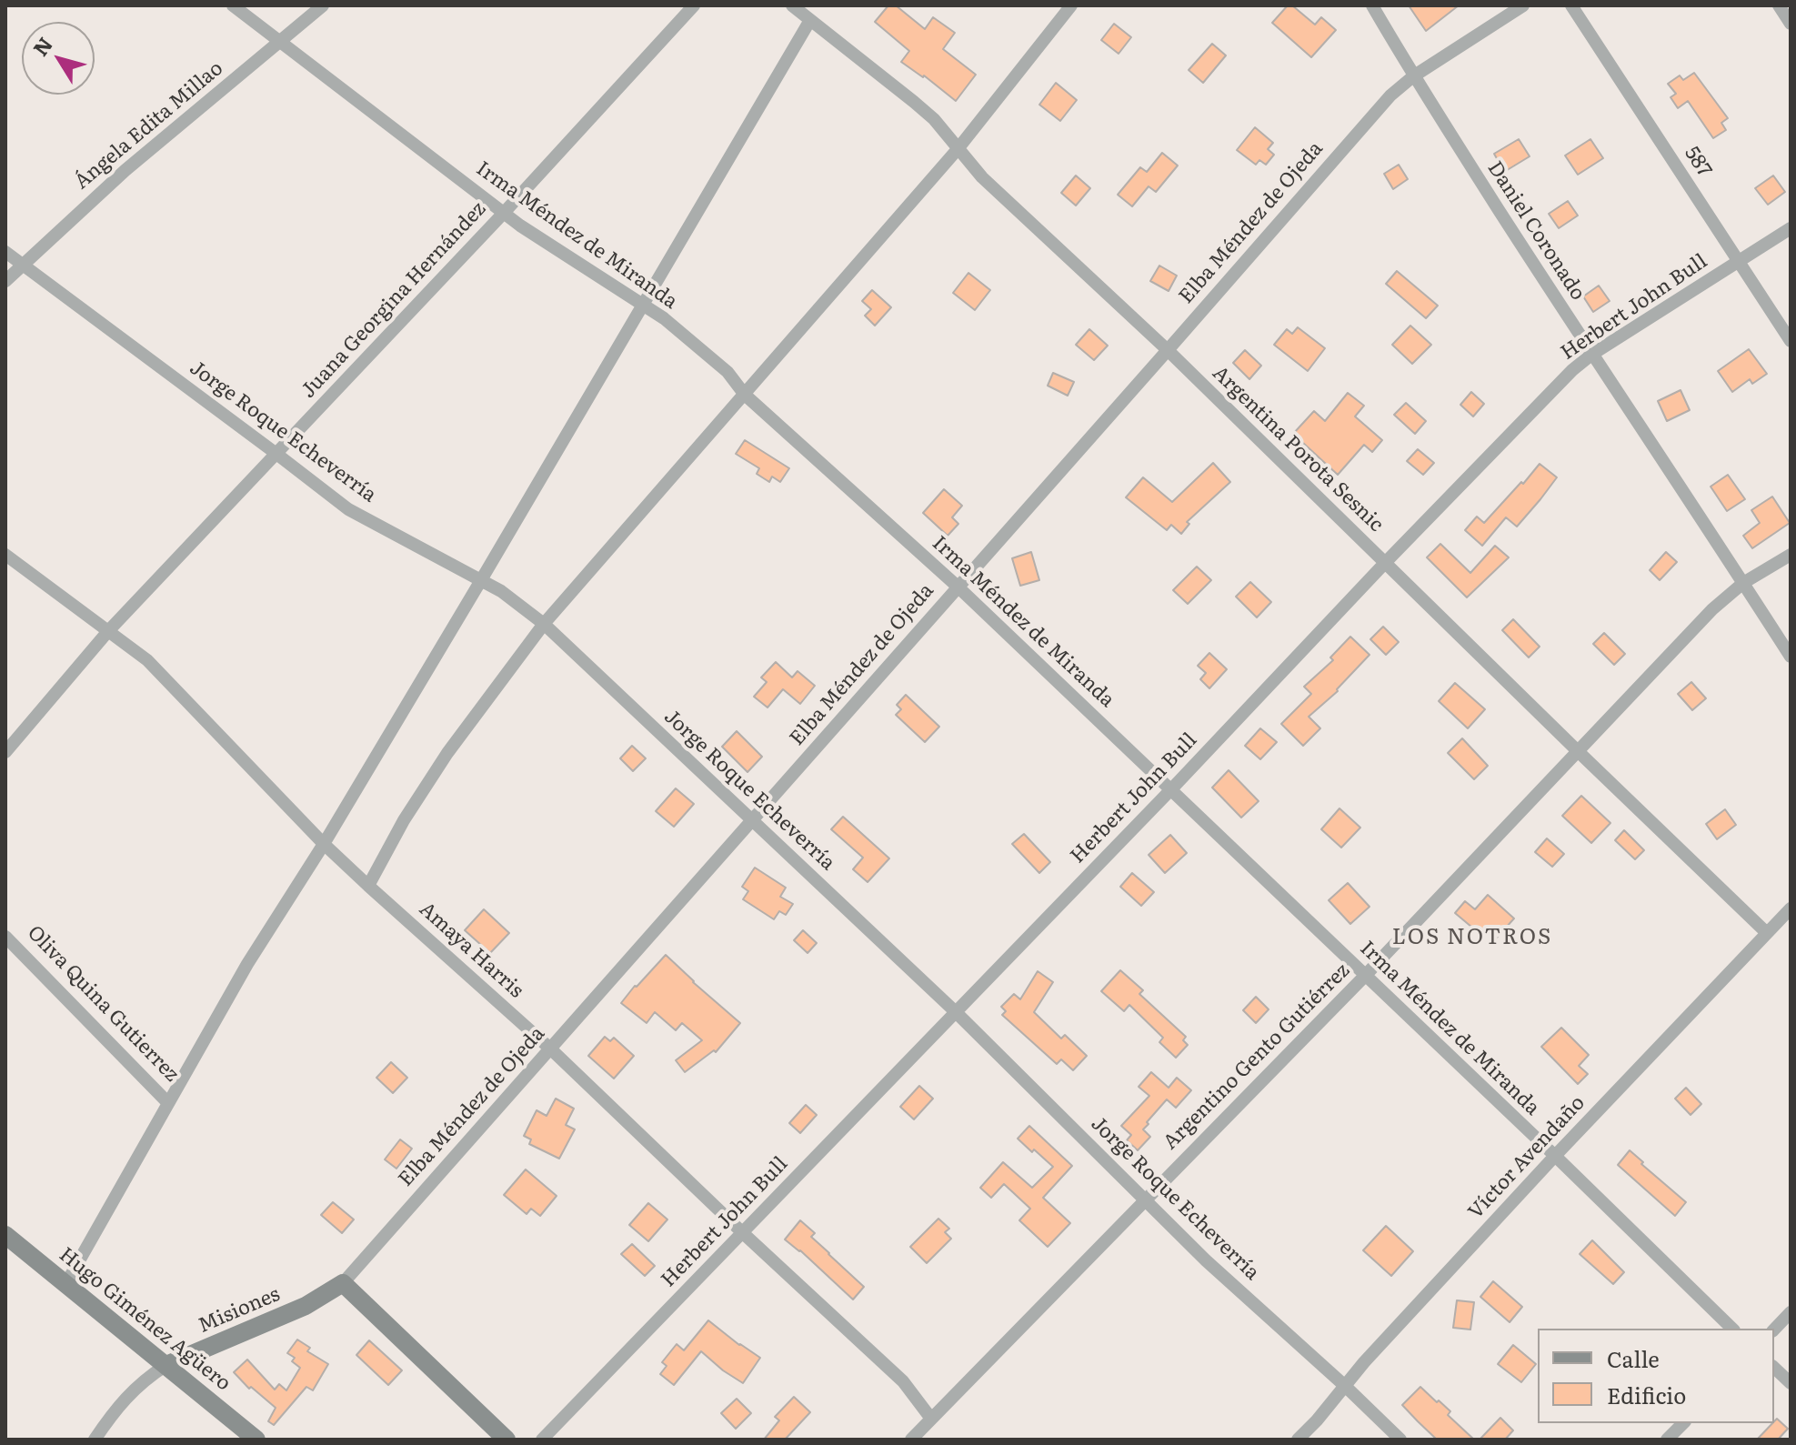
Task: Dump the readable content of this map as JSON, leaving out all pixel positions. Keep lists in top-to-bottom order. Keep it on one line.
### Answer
{"streets":{"street":["Ángela Edita Millao","587","Elba Méndez de Ojeda","Daniel Coronado","Irma Méndez de Miranda","Juana Georgina Hernández","Herbert John Bull","Jorge Roque Echeverría","Argentina Porota Sesnic","Amaya Harris","Oliva Quina Gutierrez","Argentino Gento Gutiérrez","Víctor Avendaño","Misiones","Hugo Giménez Agüero"]},"crossings":[["Ángela Edita Millao","Irma Méndez de Miranda"],["Ángela Edita Millao","Jorge Roque Echeverría"],["587","Herbert John Bull"],["Elba Méndez de Ojeda","Daniel Coronado"],["Elba Méndez de Ojeda","Irma Méndez de Miranda"],["Elba Méndez de Ojeda","Jorge Roque Echeverría"],["Elba Méndez de Ojeda","Argentina Porota Sesnic"],["Elba Méndez de Ojeda","Amaya Harris"],["Elba Méndez de Ojeda","Misiones"],["Daniel Coronado","Herbert John Bull"],["Daniel Coronado","Argentino Gento Gutiérrez"],["Irma Méndez de Miranda","Juana Georgina Hernández"],["Irma Méndez de Miranda","Herbert John Bull"],["Irma Méndez de Miranda","Argentino Gento Gutiérrez"],["Irma Méndez de Miranda","Víctor Avendaño"],["Juana Georgina Hernández","Jorge Roque Echeverría"],["Juana Georgina Hernández","Amaya Harris"],["Herbert John Bull","Jorge Roque Echeverría"],["Herbert John Bull","Argentina Porota Sesnic"],["Herbert John Bull","Amaya Harris"],["Jorge Roque Echeverría","Argentino Gento Gutiérrez"],["Jorge Roque Echeverría","Víctor Avendaño"],["Argentina Porota Sesnic","Argentino Gento Gutiérrez"],["Argentina Porota Sesnic","Víctor Avendaño"],["Amaya Harris","Argentino Gento Gutiérrez"],["Misiones","Hugo Giménez Agüero"]],"districts":["LOS NOTROS"],"legend":["Calle","Edificio"],"north":"top left"}
